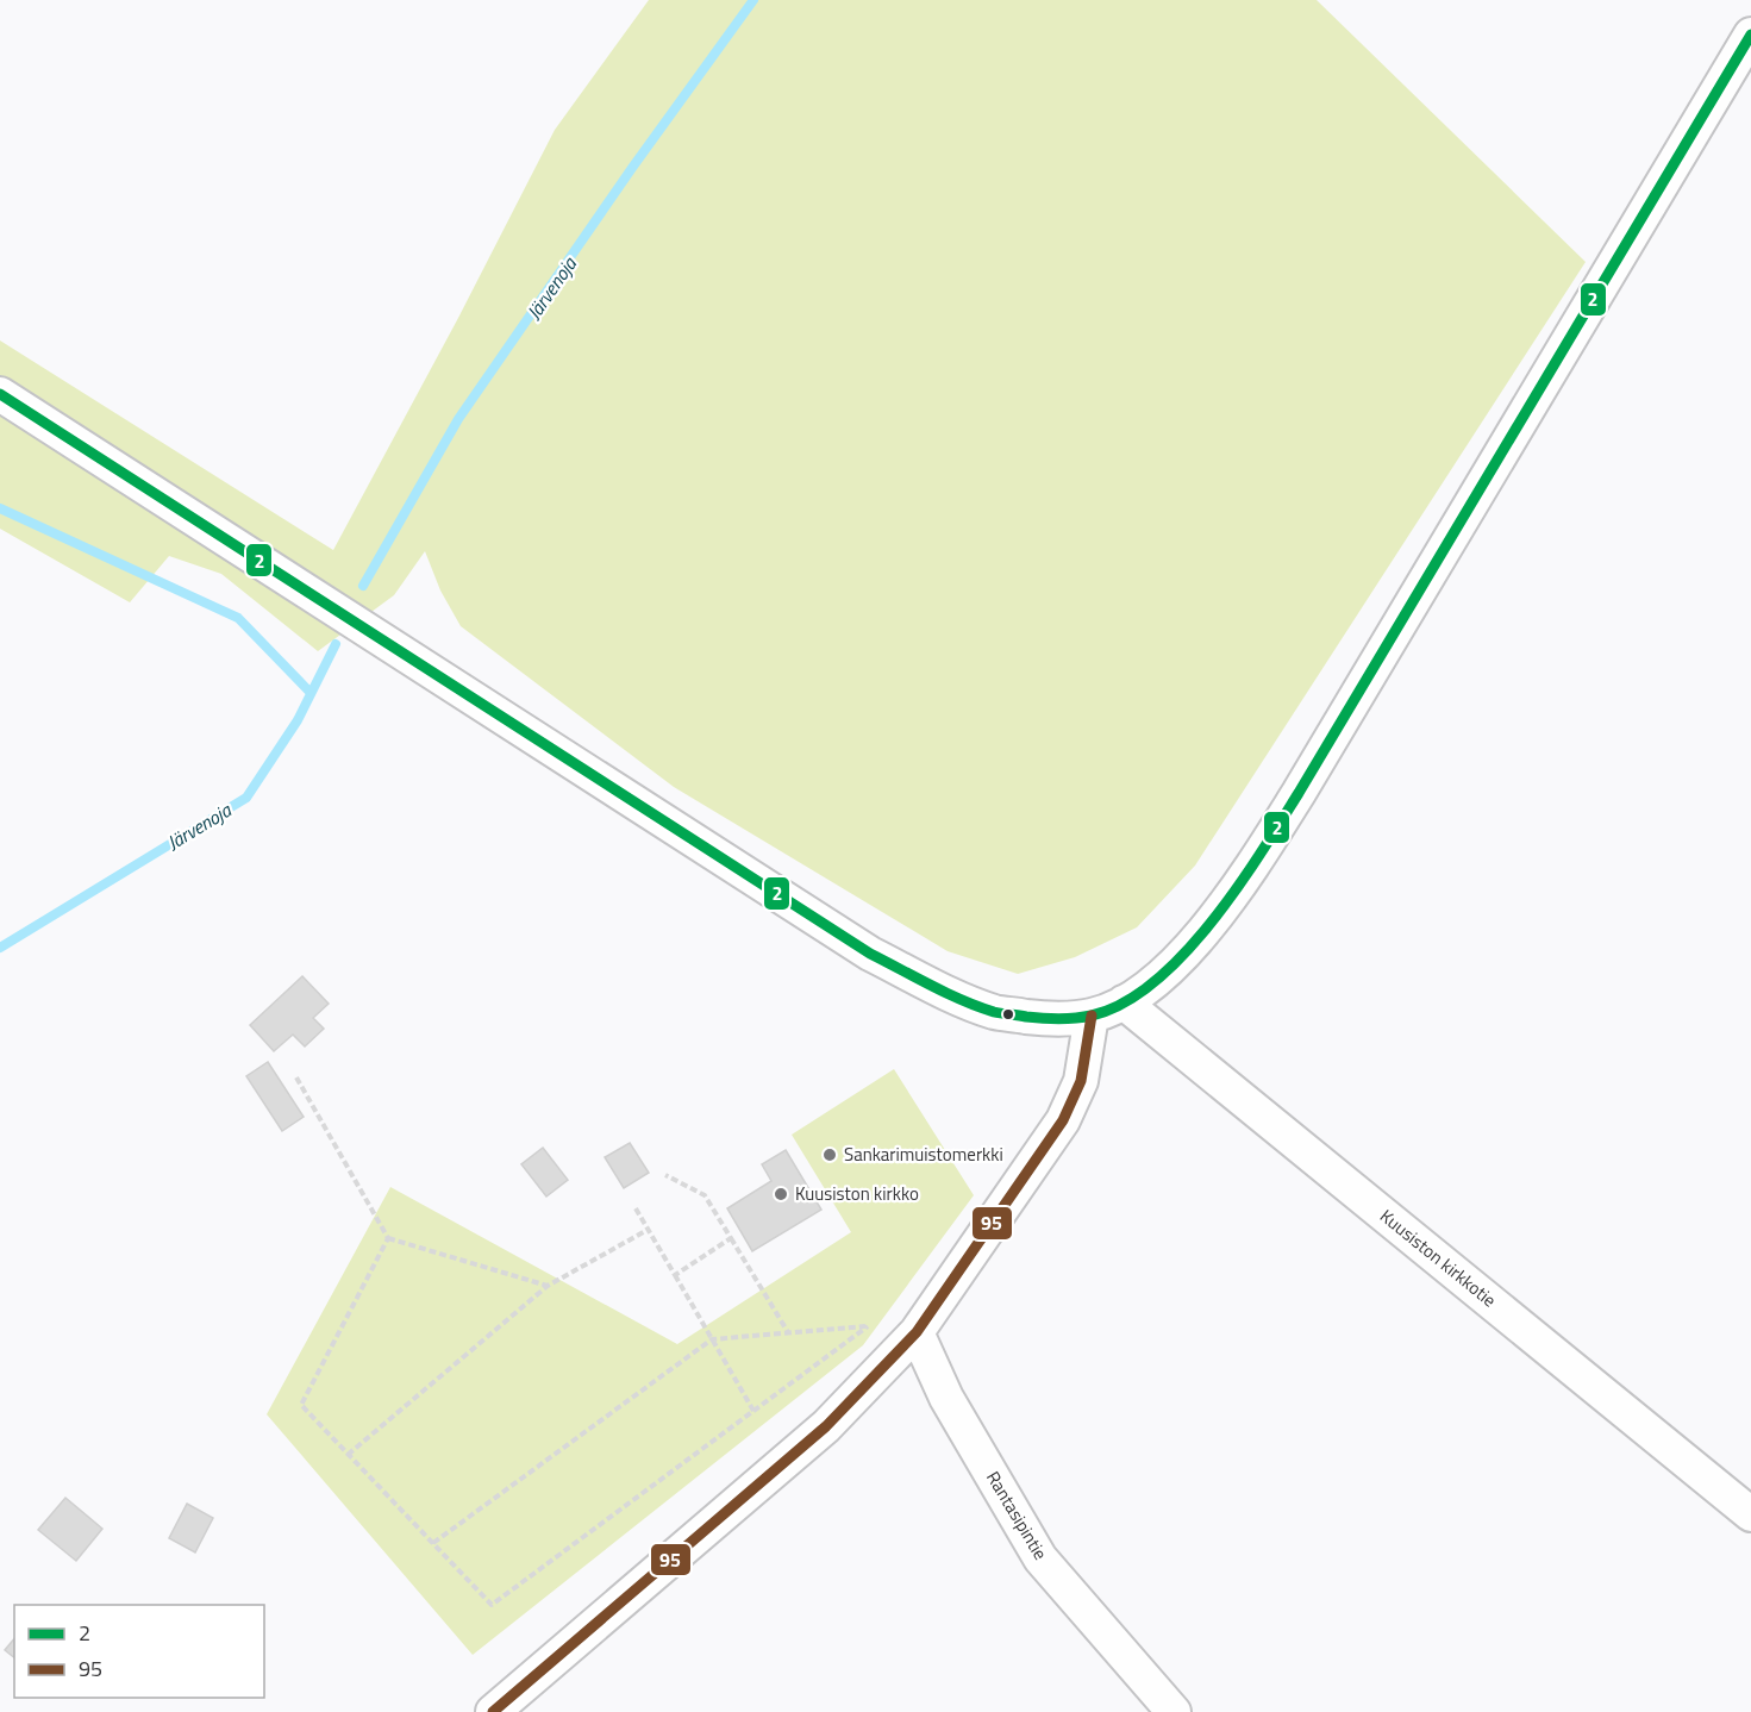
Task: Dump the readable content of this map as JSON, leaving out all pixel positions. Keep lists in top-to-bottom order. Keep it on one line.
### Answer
{"streets":{"street":["Kuusiston kirkkotie","Rantasipintie"]},"water":["Järvenoja"],"places":["Sankarimuistomerkki","Kuusiston kirkko"],"lines":["transit line 2","transit line 95"],"legend":["2","95"]}
